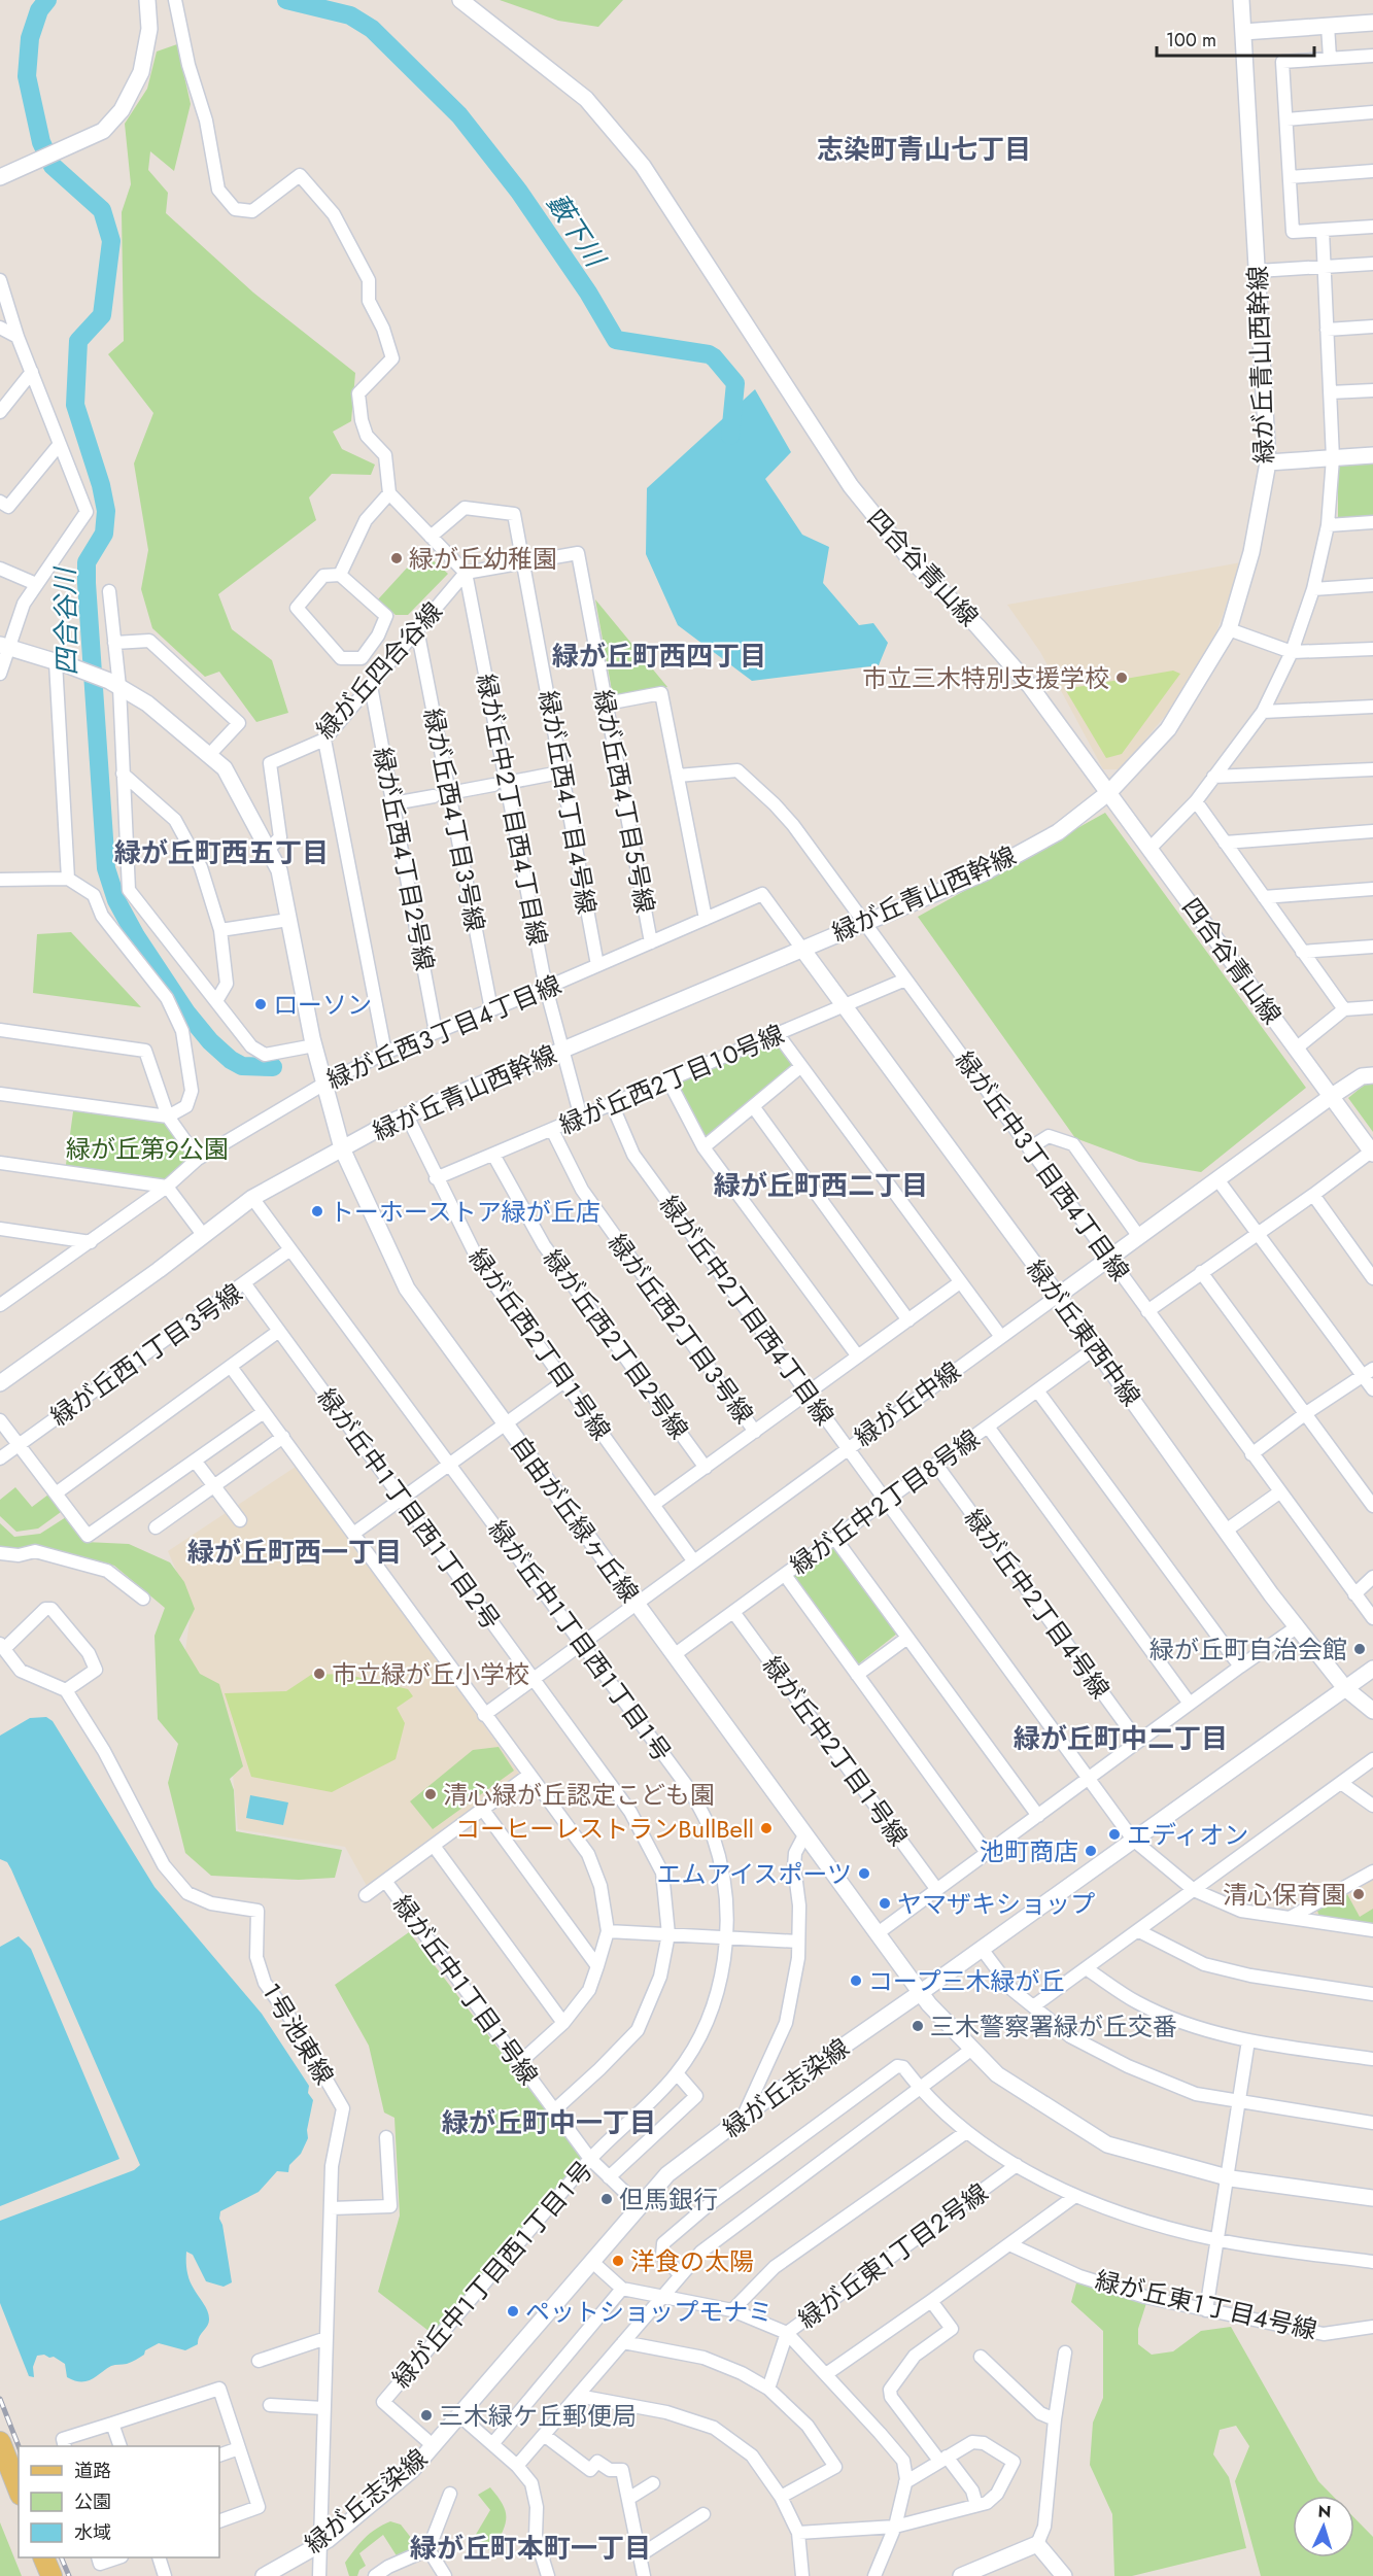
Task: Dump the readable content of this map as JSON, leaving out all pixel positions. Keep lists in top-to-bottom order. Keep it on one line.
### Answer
{"streets":{"street":["緑が丘青山西幹線","四合谷青山線","緑が丘四合谷線","緑が丘西４丁目５号線","緑が丘西４丁目４号線","緑が丘中２丁目西４丁目線","緑が丘西４丁目３号線","緑が丘西４丁目２号線","緑が丘西３丁目４丁目線","緑が丘西２丁目１０号線","緑が丘中３丁目西４丁目線","緑が丘西２丁目３号線","緑が丘東西中線","緑が丘西２丁目１号線","緑が丘西２丁目２号線","緑が丘西１丁目３号線","緑が丘中線","緑が丘中２丁目８号線","緑が丘中１丁目西１丁目２号","自由が丘緑ヶ丘線","緑が丘中２丁目４号線","緑が丘中１丁目西１丁目１号","緑が丘中２丁目１号線","緑が丘中１丁目１号線","１号池東線","緑が丘志染線","緑が丘東１丁目２号線","緑が丘東１丁目４号線"]},"crossings":[["緑が丘青山西幹線","四合谷青山線"],["緑が丘青山西幹線","緑が丘中２丁目西４丁目線"],["緑が丘青山西幹線","緑が丘西３丁目４丁目線"],["緑が丘青山西幹線","緑が丘中３丁目西４丁目線"],["緑が丘青山西幹線","緑が丘東西中線"],["緑が丘青山西幹線","緑が丘西２丁目１号線"],["緑が丘青山西幹線","自由が丘緑ヶ丘線"],["緑が丘青山西幹線","緑が丘中１丁目西１丁目１号"],["四合谷青山線","緑が丘中線"],["緑が丘四合谷線","緑が丘西４丁目５号線"],["緑が丘四合谷線","緑が丘中２丁目西４丁目線"],["緑が丘四合谷線","緑が丘西４丁目３号線"],["緑が丘四合谷線","緑が丘西４丁目２号線"],["緑が丘四合谷線","自由が丘緑ヶ丘線"],["緑が丘西４丁目５号線","緑が丘西４丁目４号線"],["緑が丘西４丁目５号線","緑が丘中２丁目西４丁目線"],["緑が丘西４丁目５号線","緑が丘西３丁目４丁目線"],["緑が丘西４丁目４号線","緑が丘西３丁目４丁目線"],["緑が丘中２丁目西４丁目線","緑が丘西３丁目４丁目線"],["緑が丘中２丁目西４丁目線","緑が丘西２丁目１０号線"],["緑が丘中２丁目西４丁目線","緑が丘中線"],["緑が丘中２丁目西４丁目線","緑が丘中２丁目８号線"],["緑が丘中２丁目西４丁目線","緑が丘志染線"],["緑が丘西４丁目３号線","緑が丘西３丁目４丁目線"],["緑が丘西４丁目２号線","緑が丘西３丁目４丁目線"],["緑が丘西３丁目４丁目線","緑が丘東西中線"],["緑が丘西３丁目４丁目線","自由が丘緑ヶ丘線"],["緑が丘西２丁目１０号線","緑が丘中３丁目西４丁目線"],["緑が丘西２丁目１０号線","緑が丘西２丁目３号線"],["緑が丘西２丁目１０号線","緑が丘東西中線"],["緑が丘西２丁目１０号線","緑が丘西２丁目１号線"],["緑が丘西２丁目１０号線","緑が丘西２丁目２号線"],["緑が丘中３丁目西４丁目線","緑が丘中線"],["緑が丘東西中線","緑が丘中線"],["緑が丘東西中線","緑が丘中２丁目８号線"],["緑が丘東西中線","緑が丘志染線"],["緑が丘西２丁目１号線","緑が丘中線"],["緑が丘西１丁目３号線","緑が丘中１丁目西１丁目２号"],["緑が丘西１丁目３号線","緑が丘中１丁目西１丁目１号"],["緑が丘中線","緑が丘中１丁目西１丁目２号"],["緑が丘中線","自由が丘緑ヶ丘線"],["緑が丘中線","緑が丘中１丁目西１丁目１号"],["緑が丘中２丁目８号線","自由が丘緑ヶ丘線"],["緑が丘中２丁目８号線","緑が丘中２丁目４号線"],["緑が丘中２丁目８号線","緑が丘中２丁目１号線"],["緑が丘中１丁目西１丁目２号","緑が丘中１丁目１号線"],["自由が丘緑ヶ丘線","緑が丘志染線"],["緑が丘中１丁目西１丁目１号","緑が丘中１丁目１号線"],["緑が丘中１丁目西１丁目１号","緑が丘志染線"],["緑が丘中１丁目１号線","緑が丘志染線"],["１号池東線","緑が丘志染線"]],"districts":["志染町青山七丁目","緑が丘町西四丁目","緑が丘町西五丁目","緑が丘町西二丁目","緑が丘町西一丁目","緑が丘町中二丁目","緑が丘町中一丁目","緑が丘町本町一丁目"],"water":["藪下川","四合谷川"],"parks":["緑が丘第9公園"],"places":["緑が丘幼稚園","市立三木特別支援学校","ローソン","トーホーストア緑が丘店","緑が丘町自治会館","市立緑が丘小学校","清心緑が丘認定こども園","コーヒーレストランBullBell","エディオン","池町商店","エムアイスポーツ","清心保育園","ヤマザキショップ","コープ三木緑が丘","三木警察署緑が丘交番","但馬銀行","洋食の太陽","ペットショップモナミ","三木緑ケ丘郵便局"],"legend":["道路","公園","水域"],"scale_bar":"100 m","north":"top"}
